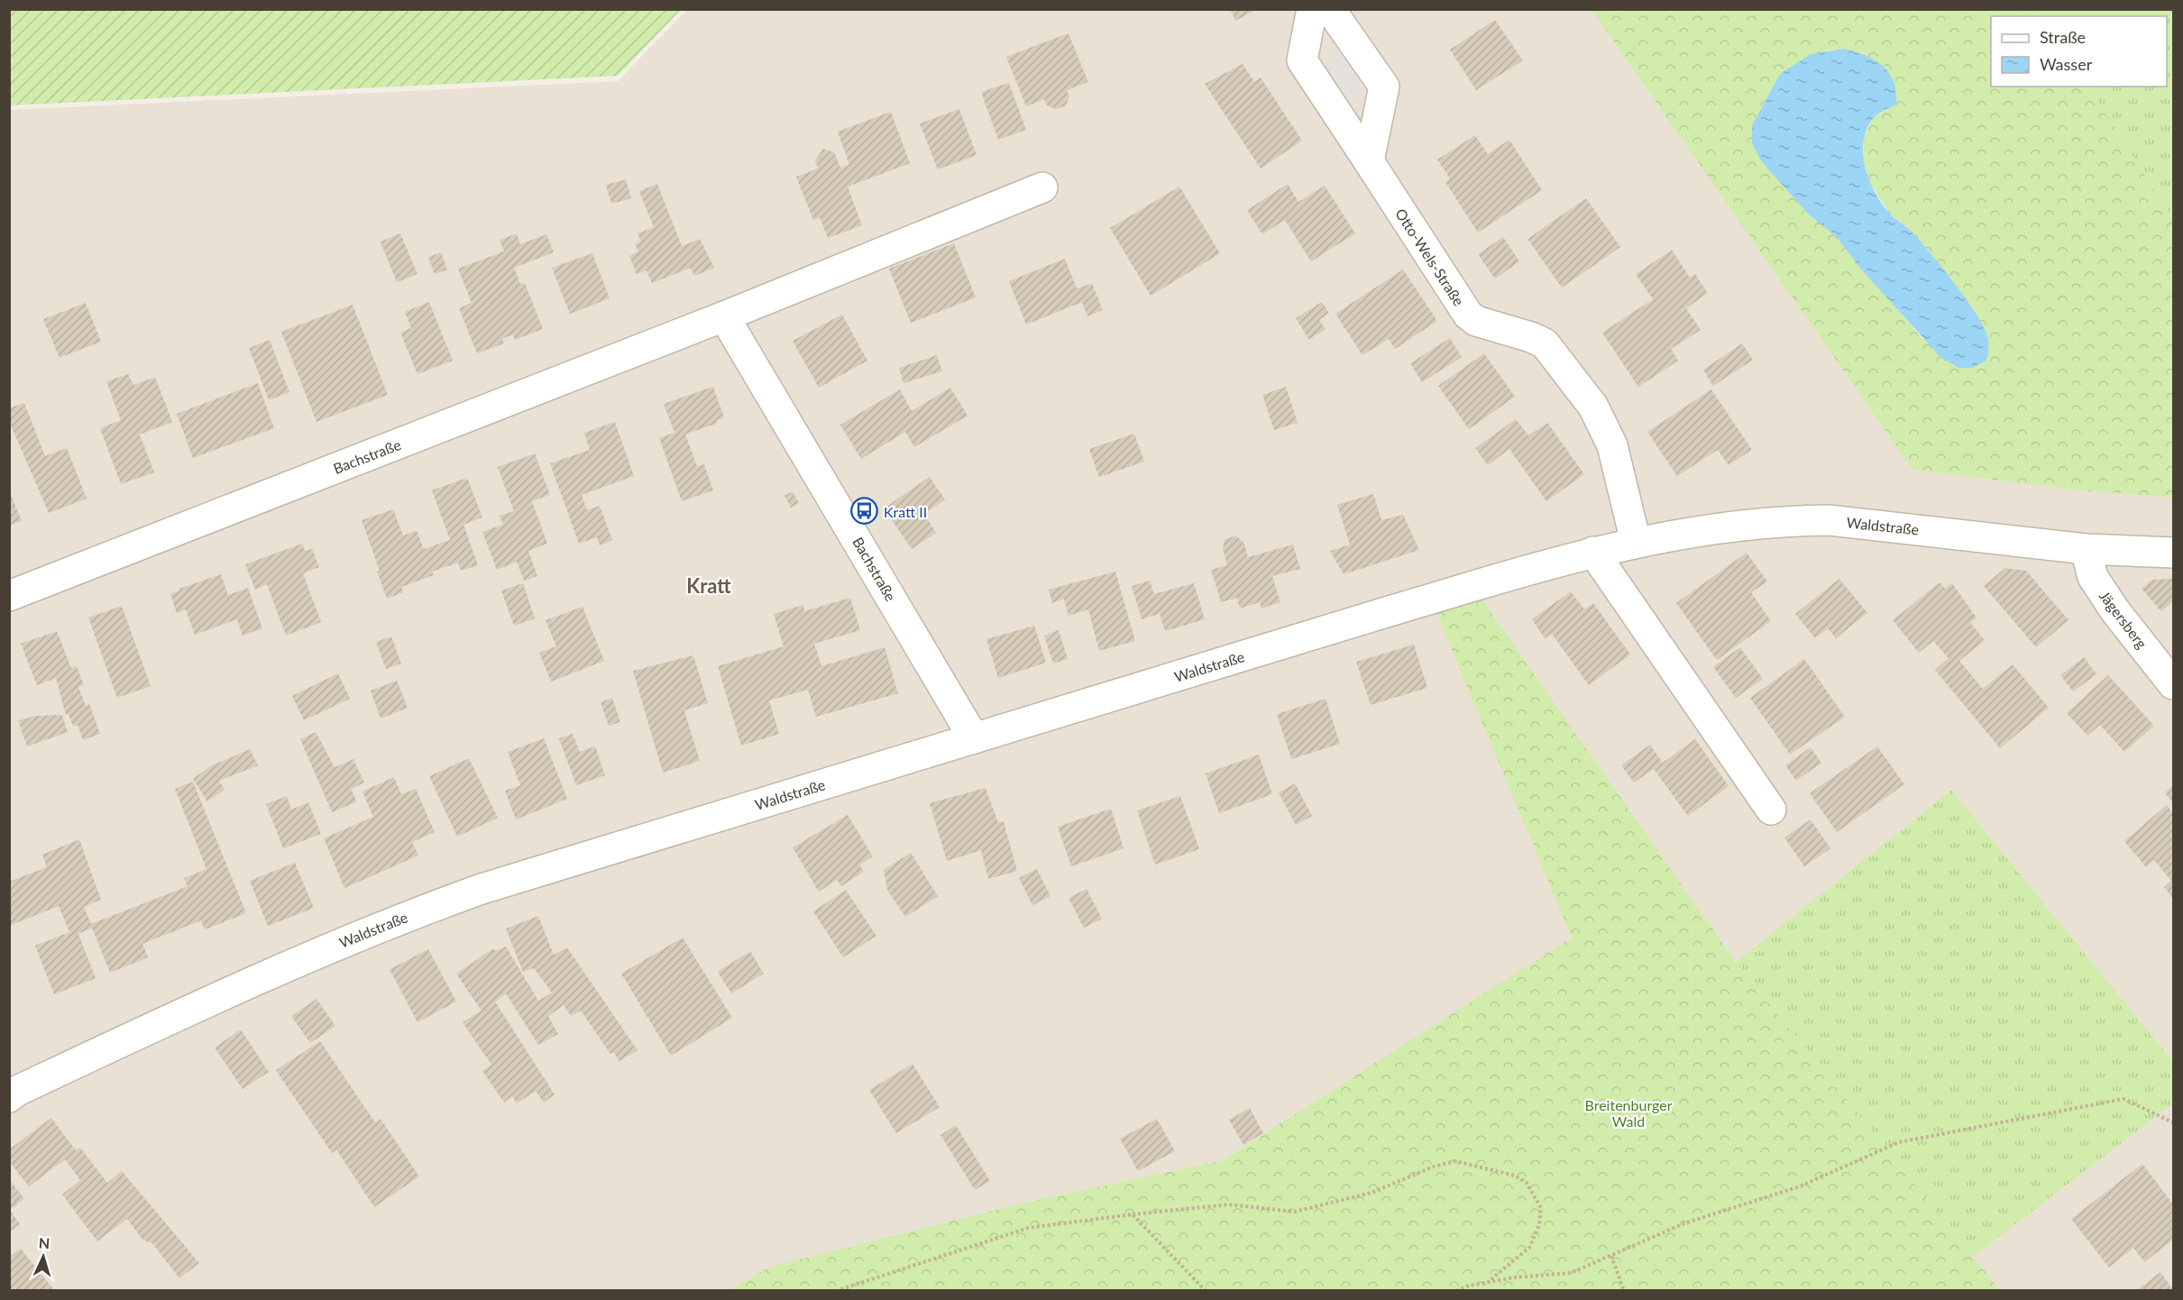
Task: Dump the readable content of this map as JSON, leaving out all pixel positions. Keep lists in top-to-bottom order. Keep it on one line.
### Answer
{"streets":{"street":["Otto-Wels-Straße","Bachstraße","Waldstraße","Jägersberg"]},"crossings":[["Otto-Wels-Straße","Waldstraße"],["Bachstraße","Waldstraße"],["Waldstraße","Jägersberg"]],"districts":["Kratt"],"parks":["Breitenburger Wald"],"places":{"bus stop":["Kratt II"]},"legend":["Straße","Wasser"],"north":"top"}
